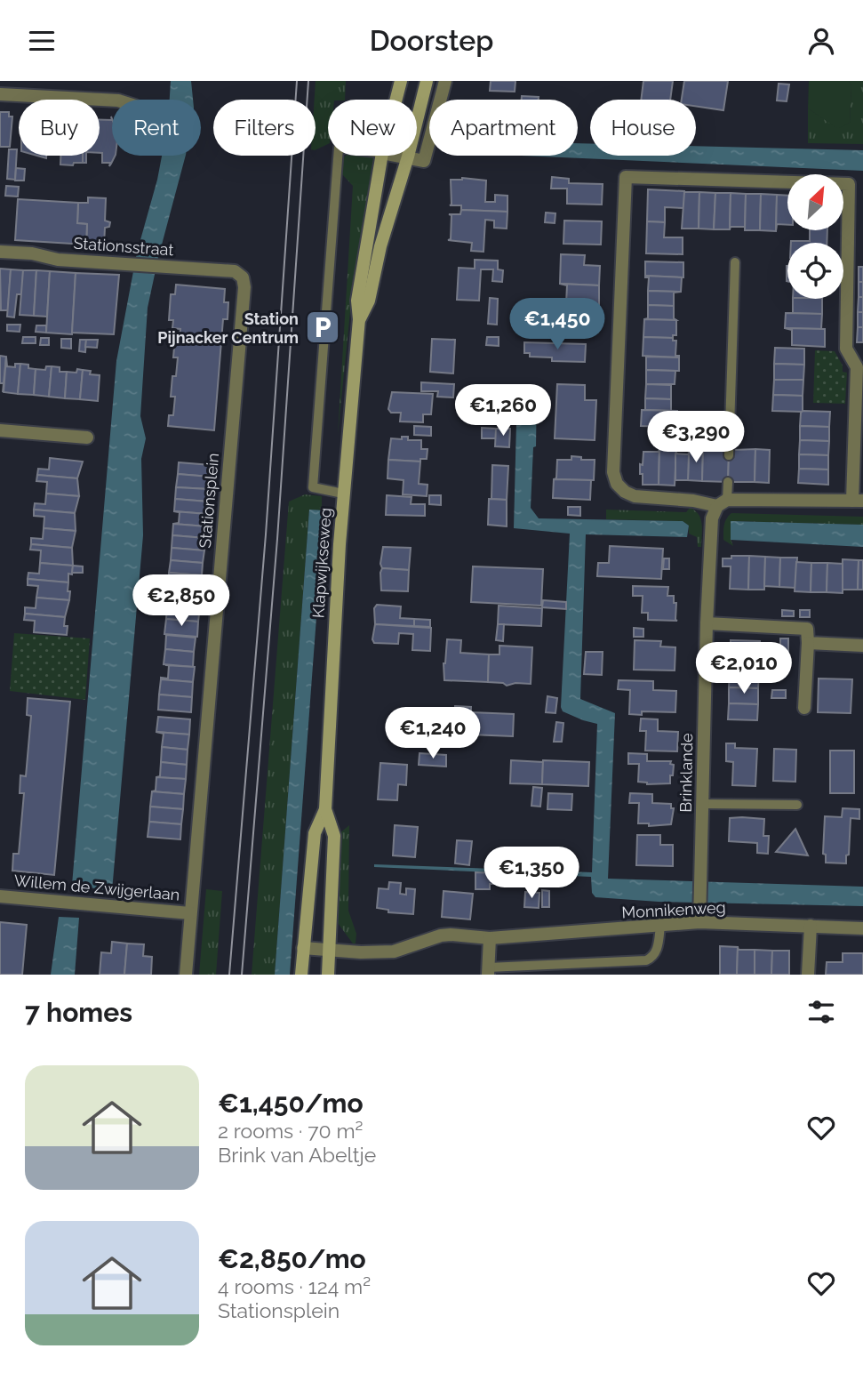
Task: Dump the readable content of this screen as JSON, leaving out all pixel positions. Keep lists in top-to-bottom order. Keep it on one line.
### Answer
{"streets":{"main road":["Klapwijkseweg"],"street":["Stationsstraat","Stationsplein","Brinklande","Willem de Zwijgerlaan","Monnikenweg"]},"crossings":[["Stationsstraat","Stationsplein"],["Stationsplein","Willem de Zwijgerlaan"],["Klapwijkseweg","Monnikenweg"],["Brinklande","Monnikenweg"]],"places":{"parking":["Station Pijnacker Centrum"]},"north":"top right","page":{"header":"Doorstep","chip":["Buy","Rent","Filters","New","Apartment","House"],"price":["€1,450","€1,260","€3,290","€2,850","€2,010","€1,240","€1,350"],"heading":"7 homes","list":[{"name":"€1,450/mo","note":"2 rooms · 70 m² · Brink van Abeltje"},{"name":"€2,850/mo","note":"4 rooms · 124 m² · Stationsplein"}]}}
